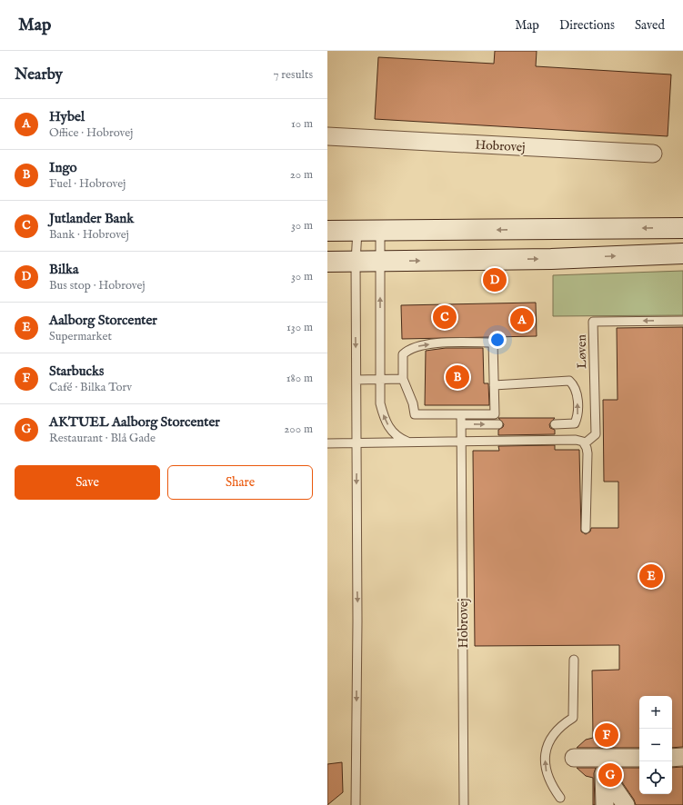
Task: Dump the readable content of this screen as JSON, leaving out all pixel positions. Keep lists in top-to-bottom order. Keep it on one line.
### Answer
{"streets":{"street":["Hobrovej"],"lane":["Løven"]},"page":{"header":"Map","nav":["Map","Directions","Saved"],"heading":["Nearby","7 results"],"list":[{"mark":"A","name":"Hybel","note":"Office · Hobrovej","value":"10 m"},{"mark":"B","name":"Ingo","note":"Fuel · Hobrovej","value":"20 m"},{"mark":"C","name":"Jutlander Bank","note":"Bank · Hobrovej","value":"30 m"},{"mark":"D","name":"Bilka","note":"Bus stop · Hobrovej","value":"30 m"},{"mark":"E","name":"Aalborg Storcenter","note":"Supermarket","value":"130 m"},{"mark":"F","name":"Starbucks","note":"Café · Bilka Torv","value":"180 m"},{"mark":"G","name":"AKTUEL Aalborg Storcenter","note":"Restaurant · Blå Gade","value":"200 m"}],"pins":["D","C","A","B","E","F","G"],"buttons":["Save","Share"],"map_buttons":["+","−"]}}
